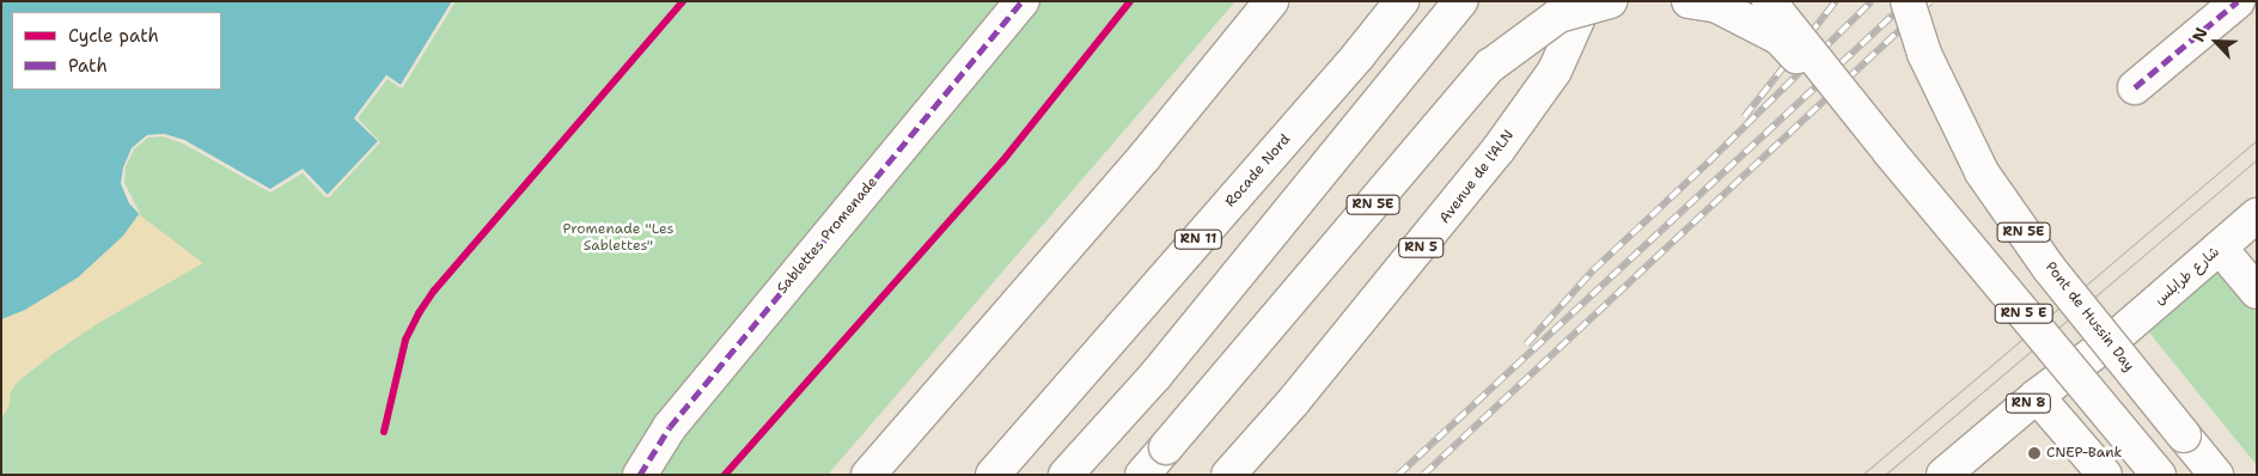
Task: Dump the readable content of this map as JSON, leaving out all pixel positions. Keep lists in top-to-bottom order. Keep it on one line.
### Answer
{"streets":{"main road":["Rocade Nord","Avenue de l'ALN","RN 5E","Sablettes Promenade","RN 11","RN 5","شارع طرابلس","RN 5 E","Pont de Hussin Day","RN 8"]},"crossings":[["شارع طرابلس","RN 8"]],"parks":["Promenade \"Les Sablettes\""],"places":["CNEP-Bank"],"legend":["Cycle path","Path"],"north":"top left"}
